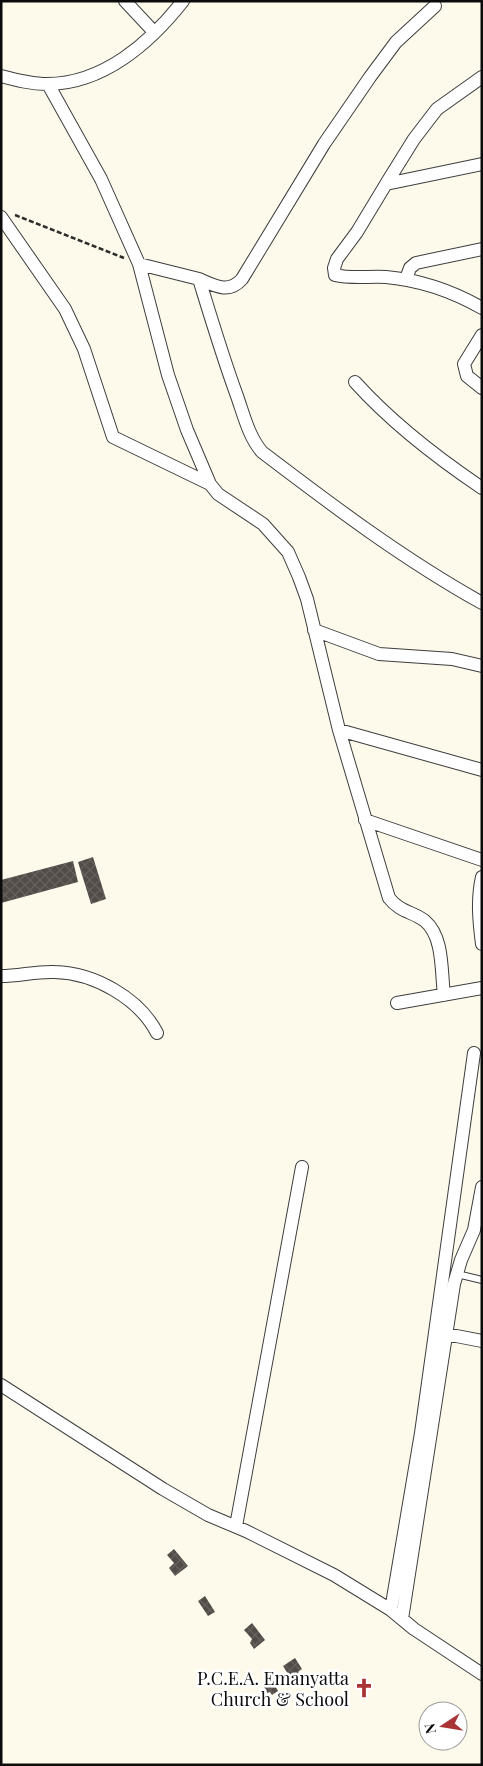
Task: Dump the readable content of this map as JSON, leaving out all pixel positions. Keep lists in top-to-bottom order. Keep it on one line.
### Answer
{"places":{"church":["P.C.E.A. Emanyatta Church & School"]},"north":"left"}
